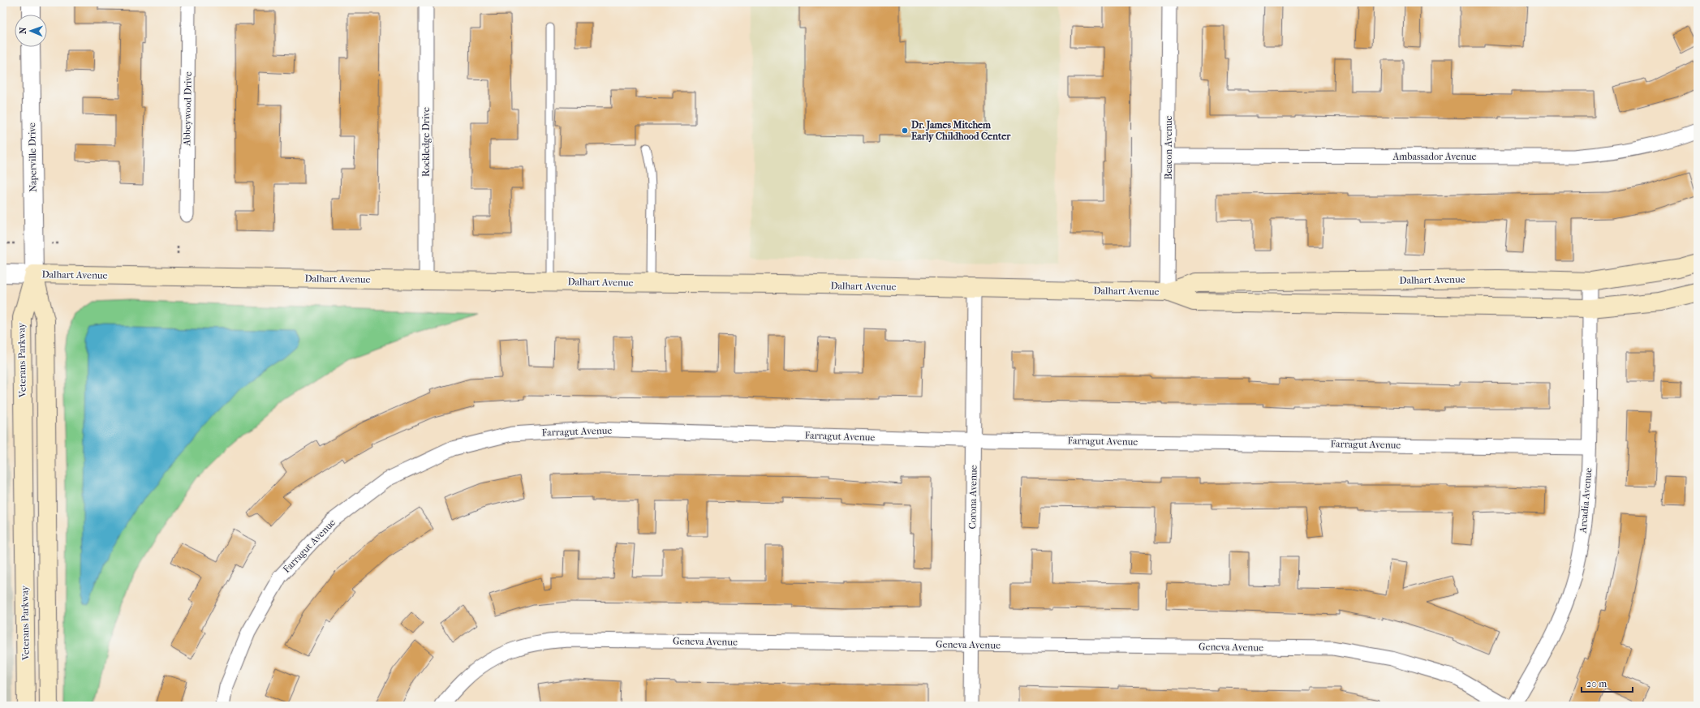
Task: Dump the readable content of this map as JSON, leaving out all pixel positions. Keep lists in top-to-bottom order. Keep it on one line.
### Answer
{"streets":{"main road":["Dalhart Avenue","Veterans Parkway"],"street":["Abbeywood Drive","Rockledge Drive","Beacon Avenue","Ambassador Avenue","Naperville Drive","Farragut Avenue","Corona Avenue","Arcadia Avenue","Geneva Avenue"]},"crossings":[["Rockledge Drive","Dalhart Avenue"],["Beacon Avenue","Ambassador Avenue"],["Beacon Avenue","Dalhart Avenue"],["Naperville Drive","Dalhart Avenue"],["Naperville Drive","Veterans Parkway"],["Dalhart Avenue","Veterans Parkway"],["Dalhart Avenue","Corona Avenue"],["Dalhart Avenue","Arcadia Avenue"],["Farragut Avenue","Corona Avenue"],["Farragut Avenue","Arcadia Avenue"],["Corona Avenue","Geneva Avenue"]],"places":["Dr. James Mitchem Early Childhood Center"],"scale_bar":"20 m","north":"left"}
